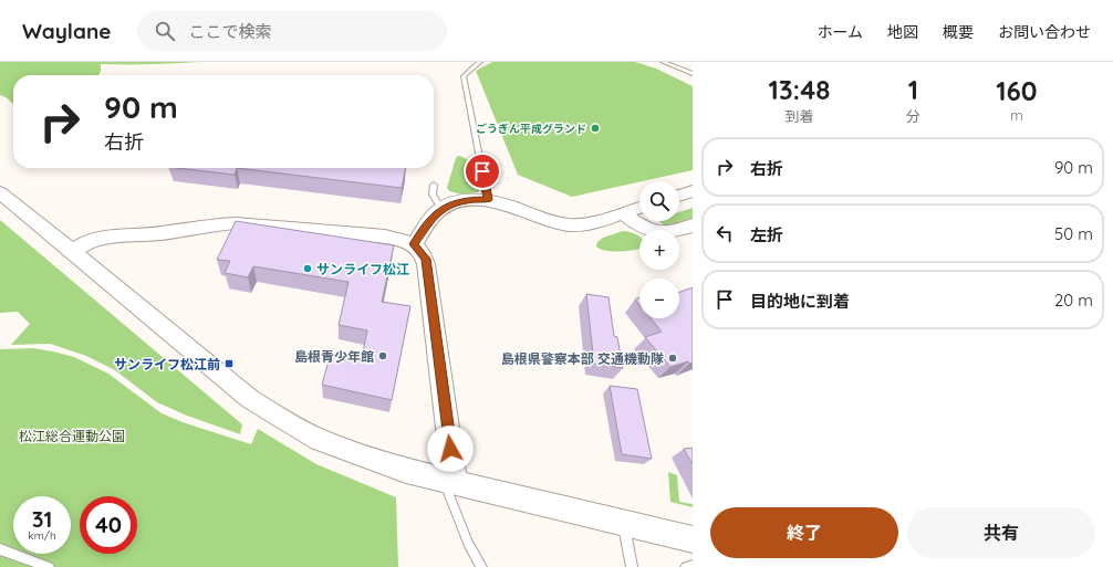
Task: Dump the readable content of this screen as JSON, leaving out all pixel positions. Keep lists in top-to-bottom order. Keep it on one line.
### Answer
{"parks":["松江総合運動公園"],"places":{"other":["ごうぎん平成グランド","サンライフ松江","島根青少年館","島根県警察本部 交通機動隊"],"transit":["サンライフ松江前"]},"page":{"header":"Waylane","search":"ここで検索","nav":["ホーム","地図","概要","お問い合わせ"],"eta":["13:48","到着","1","分","160","m"],"turn":["90 m","右折"],"list":[{"name":"右折","value":"90 m"},{"name":"左折","value":"50 m"},{"name":"目的地に到着","value":"20 m"}],"map_buttons":["+","−"],"speed":"31 km/h","limit":"40","buttons":["終了","共有"]}}
